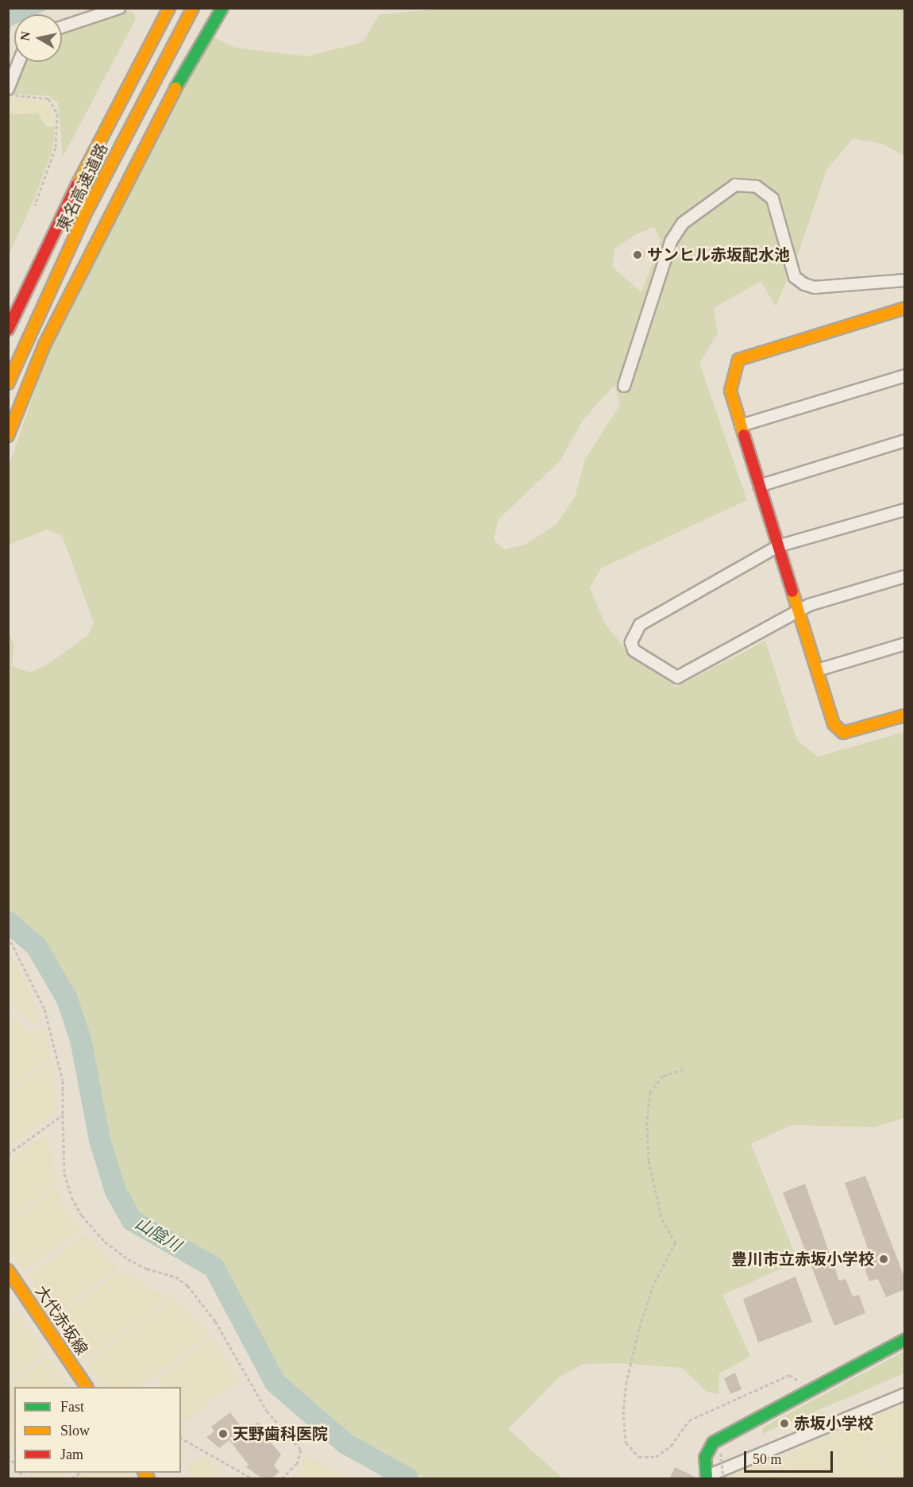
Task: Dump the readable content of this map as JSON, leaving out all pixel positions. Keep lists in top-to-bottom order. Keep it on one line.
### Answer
{"streets":{"main road":["東名高速道路","大代赤坂線"]},"water":["山陰川"],"places":["サンヒル赤坂配水池","豊川市立赤坂小学校","赤坂小学校","天野歯科医院"],"legend":["Fast","Slow","Jam"],"scale_bar":"50 m","north":"left"}
